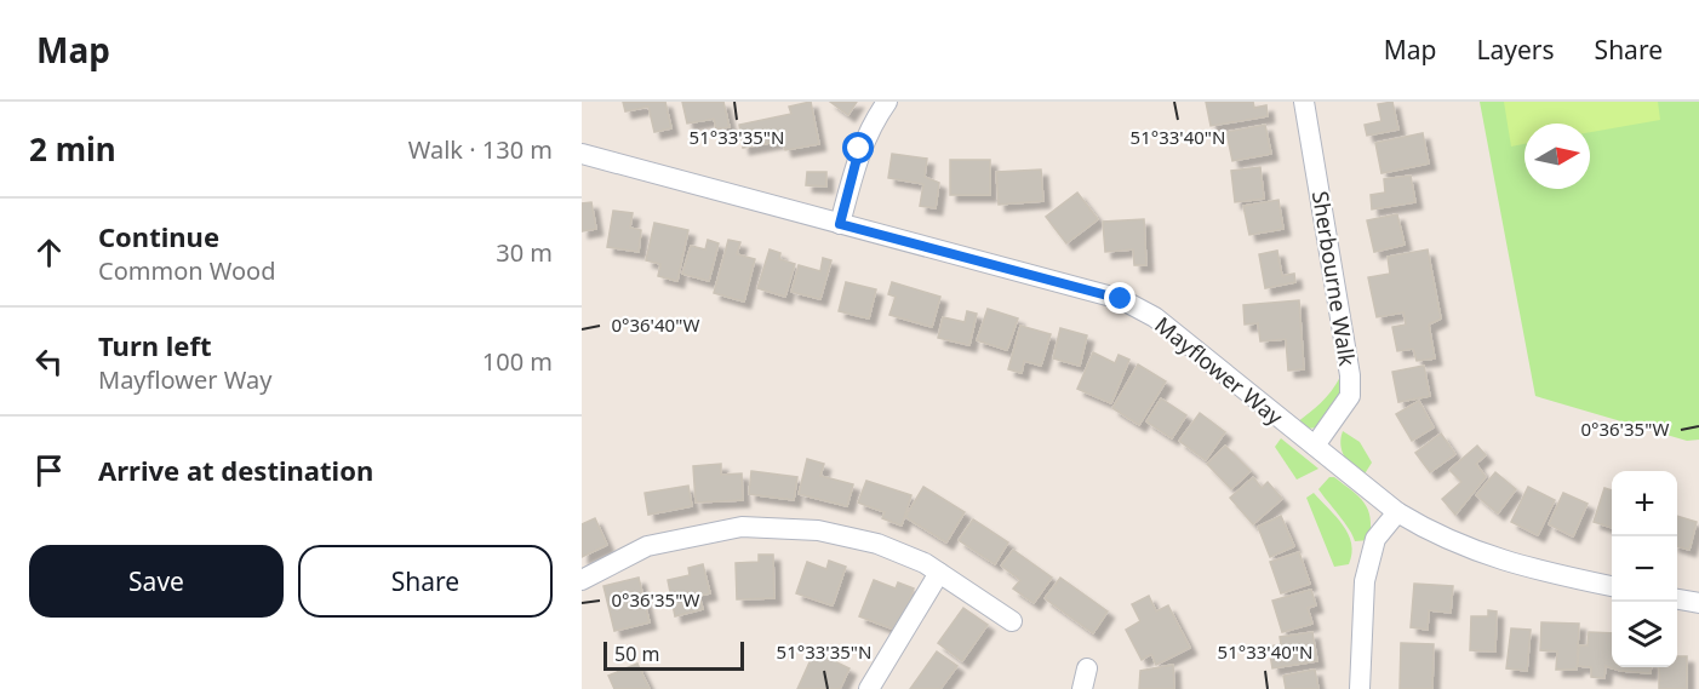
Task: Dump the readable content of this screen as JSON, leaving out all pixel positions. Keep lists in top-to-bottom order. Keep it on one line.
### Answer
{"streets":{"street":["Sherbourne Walk","Mayflower Way"]},"crossings":[["Sherbourne Walk","Mayflower Way"]],"scale_bar":"50 m","north":"right","page":{"header":"Map","nav":["Map","Layers","Share"],"heading":["2 min","Walk · 130 m"],"list":[["Continue","Common Wood","30 m"],["Turn left","Mayflower Way","100 m"],"Arrive at destination"],"map_buttons":["+","−"],"buttons":["Save","Share"],"scale":"50 m"},"coordinates":["51°33'40\"N","51°33'35\"N","0°36'40\"W","0°36'35\"W"]}
